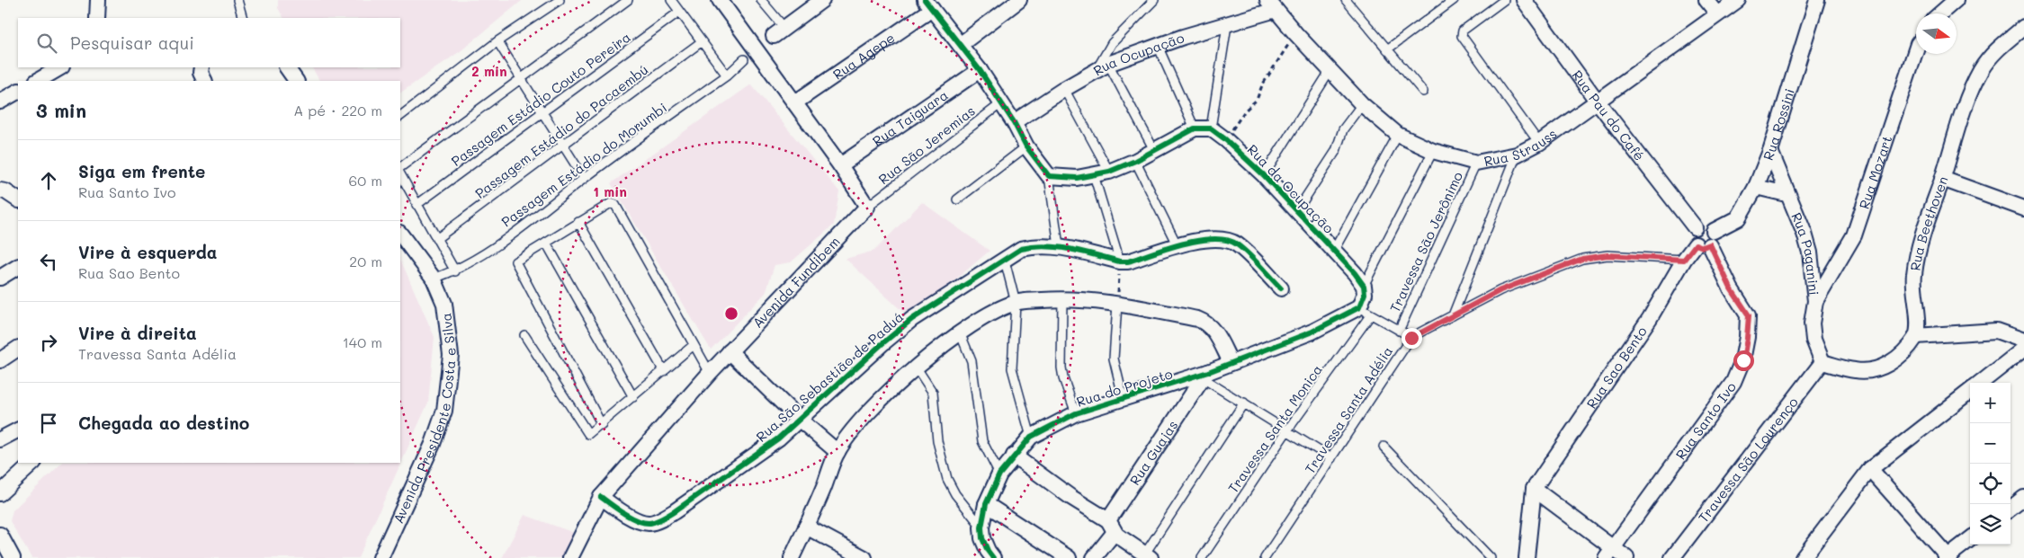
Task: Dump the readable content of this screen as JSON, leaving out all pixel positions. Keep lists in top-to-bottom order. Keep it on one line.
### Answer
{"streets":{"street":["Rua Ocupação","Rua Agepe","Rua Pau do Café","Rua Taiguara","Rua Rossini","Rua Strauss","Rua Mozart","Rua da Ocupação","Rua Beethoven","Rua Paganini","Avenida Fundibem","Rua Sao Bento","Rua São Sebastião de Paduá","Rua do Projeto","Avenida Presidente Costa e Silva","Rua Santo Ivo","Rua Guajas","Travessa São Lourenço"],"lane":["Passagem Estádio Couto Pereira","Passagem Estádio do Pacaembú","Rua São Jeremias","Passagem Estádio do Morumbi","Travessa São Jerônimo","Travessa Santa Adélia","Travessa Santa Monica"]},"crossings":[["Rua Ocupação","Rua Strauss"],["Rua Pau do Café","Rua Rossini"],["Rua Pau do Café","Rua Strauss"],["Rua Pau do Café","Rua Sao Bento"],["Rua Pau do Café","Rua Santo Ivo"],["Rua Rossini","Rua Paganini"],["Rua Rossini","Rua Sao Bento"],["Rua Rossini","Rua Santo Ivo"],["Rua São Jeremias","Avenida Fundibem"],["Rua Strauss","Travessa São Jerônimo"],["Passagem Estádio do Morumbi","Avenida Presidente Costa e Silva"],["Rua Mozart","Rua Paganini"],["Rua Paganini","Travessa São Lourenço"],["Avenida Fundibem","Rua São Sebastião de Paduá"],["Rua Sao Bento","Travessa Santa Adélia"],["Rua Sao Bento","Rua Santo Ivo"],["Rua do Projeto","Rua Guajas"]],"north":"right","page":{"search":"Pesquisar aqui","heading":["3 min","A pé · 220 m"],"list":[["Siga em frente","Rua Santo Ivo","60 m"],["Vire à esquerda","Rua Sao Bento","20 m"],["Vire à direita","Travessa Santa Adélia","140 m"],"Chegada ao destino"],"map_buttons":["+","−"]},"rings":["2 min","1 min"]}
